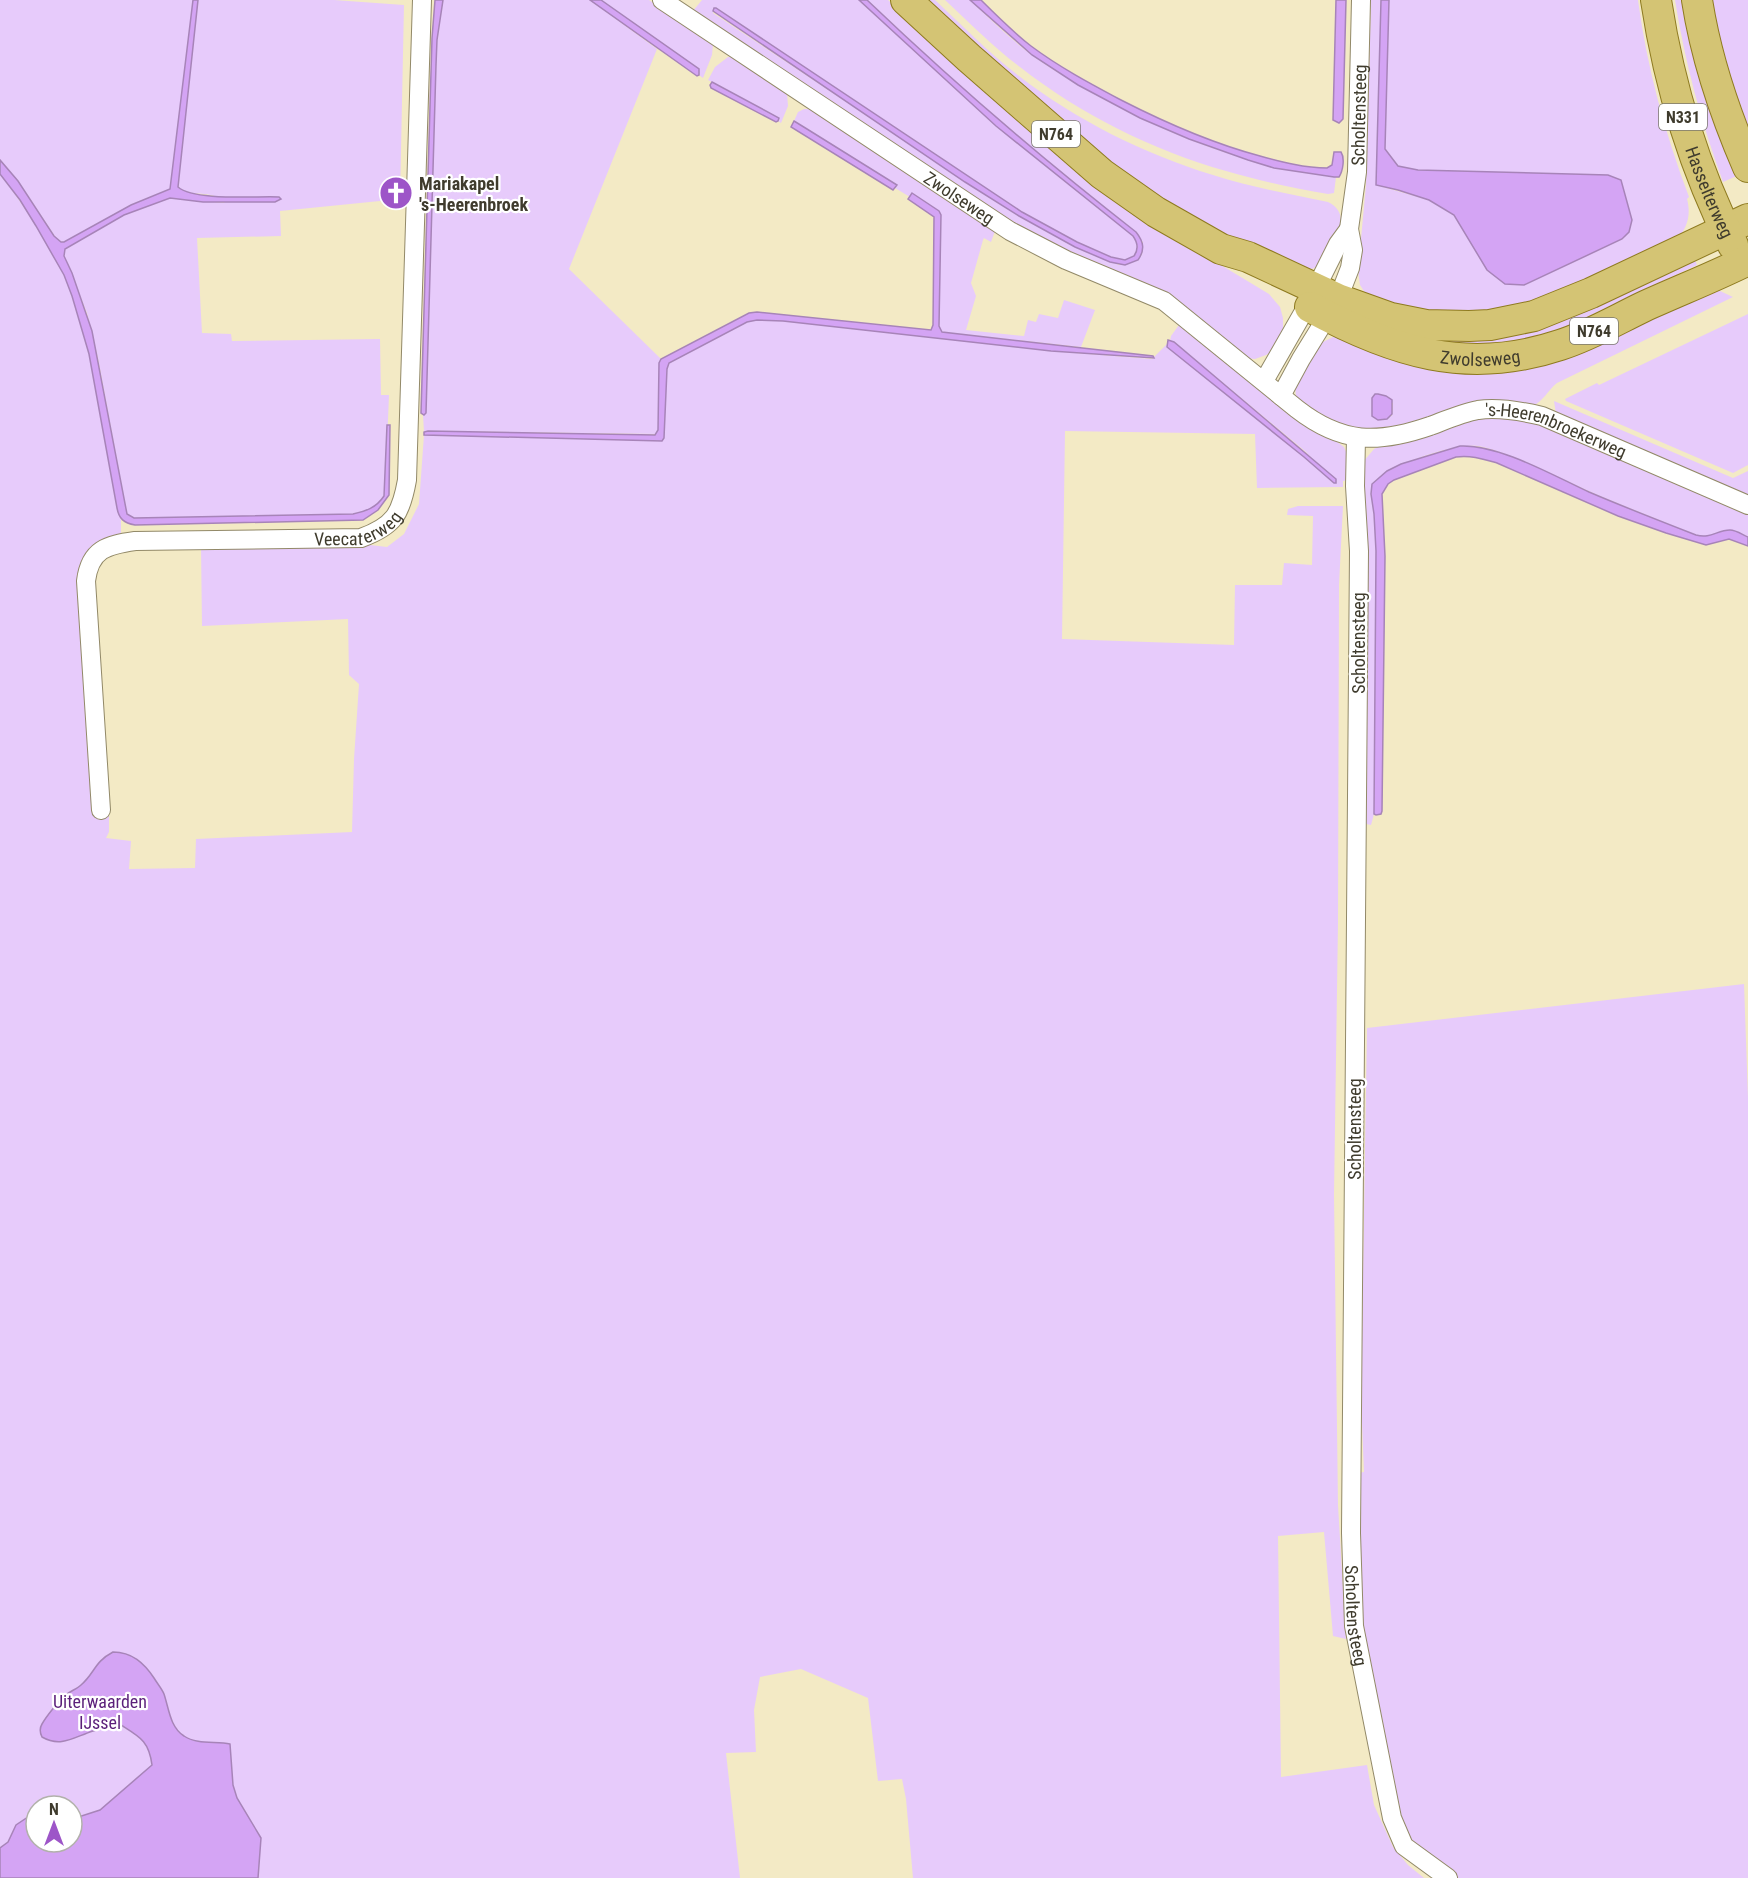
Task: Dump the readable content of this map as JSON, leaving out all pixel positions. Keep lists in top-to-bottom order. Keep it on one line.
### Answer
{"streets":{"main road":["N331","N764","Hasselterweg","Zwolseweg"],"street":["Scholtensteeg","'s-Heerenbroekerweg","Veecaterweg"]},"crossings":[["Scholtensteeg","Zwolseweg"],["Scholtensteeg","'s-Heerenbroekerweg"],["Hasselterweg","Zwolseweg"]],"parks":["Uiterwaarden IJssel"],"places":{"church":["Mariakapel 's-Heerenbroek"]},"north":"top"}
